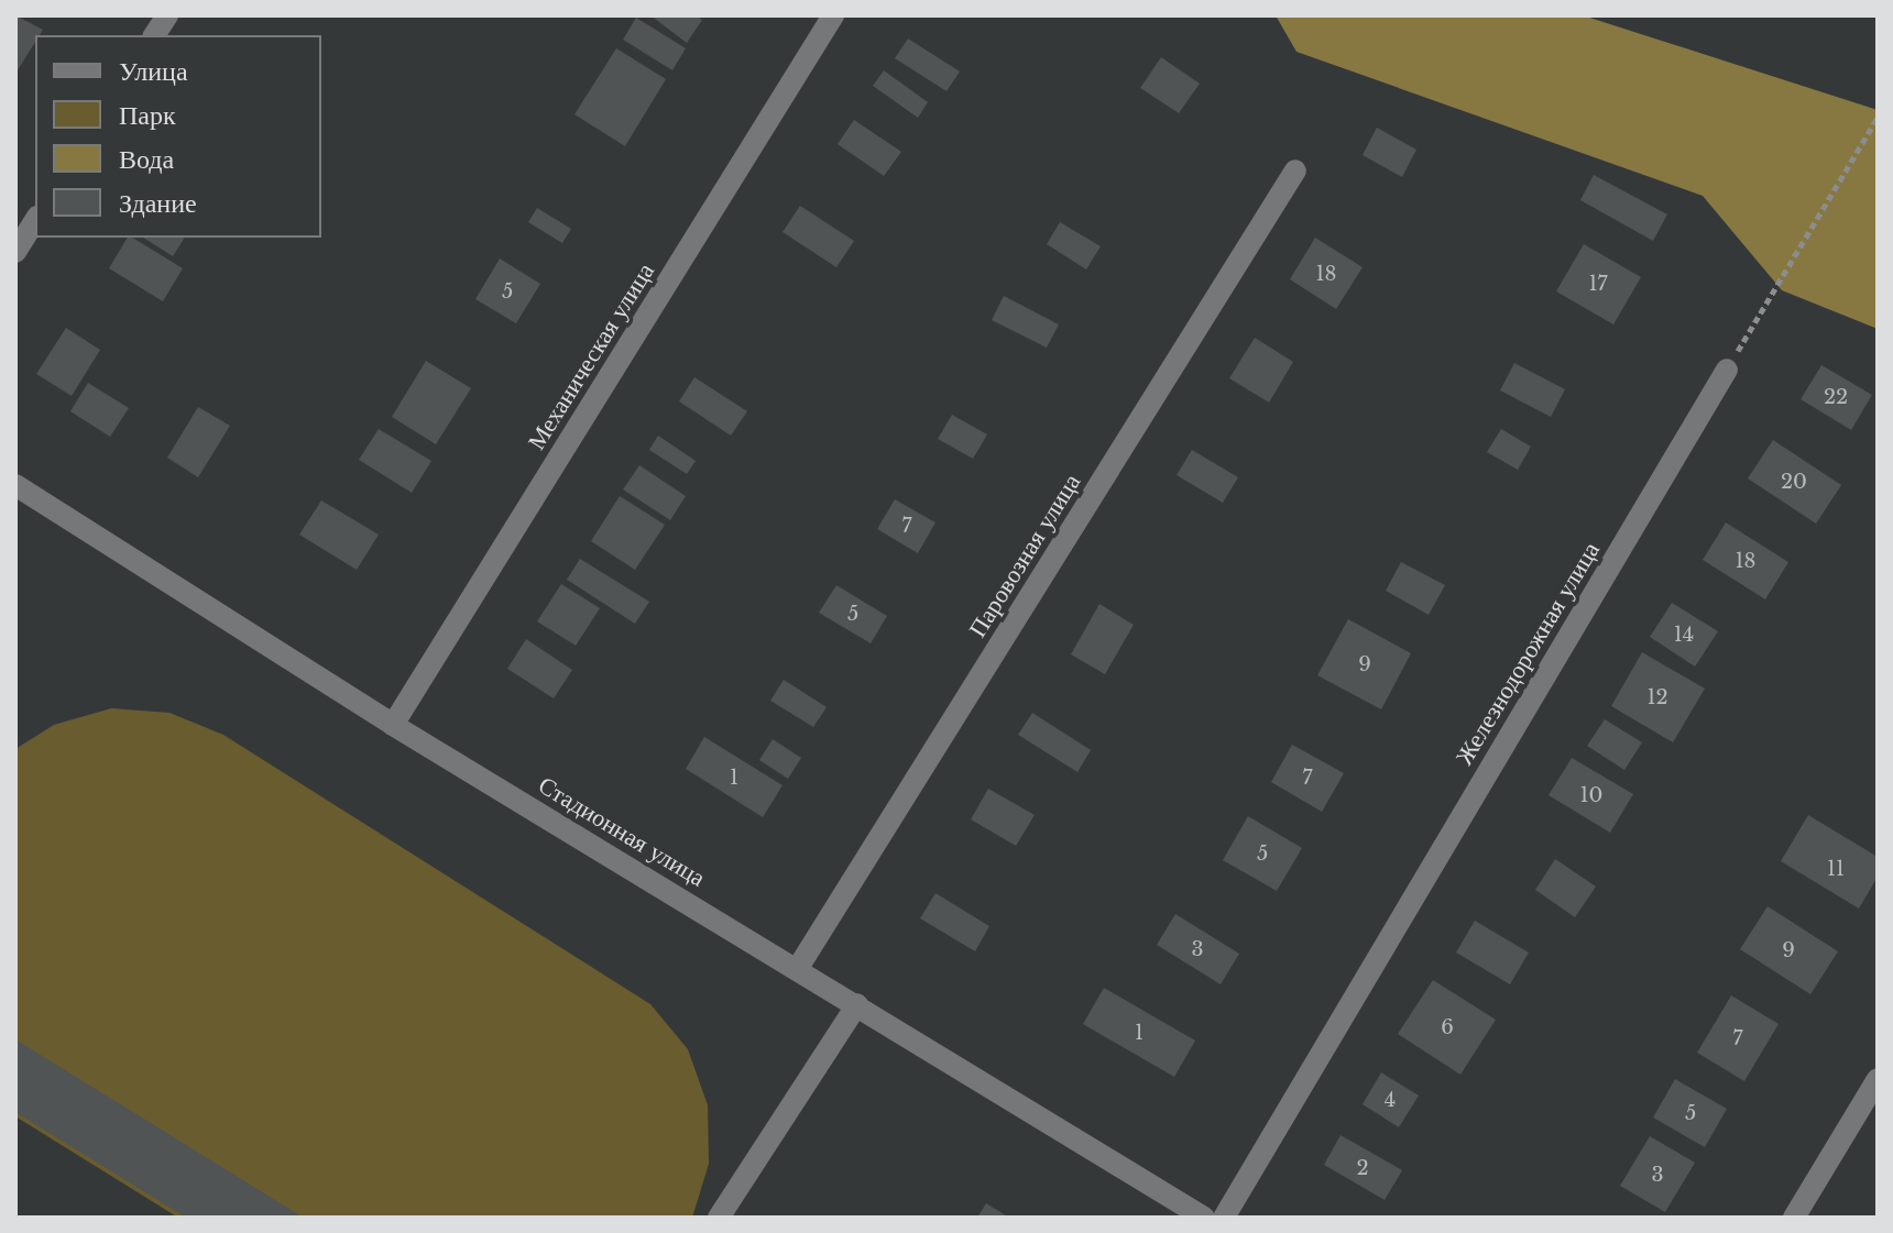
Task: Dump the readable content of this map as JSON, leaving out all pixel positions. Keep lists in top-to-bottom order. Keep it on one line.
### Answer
{"streets":{"street":["Механическая улица","Паровозная улица","Железнодорожная улица","Стадионная улица"]},"crossings":[["Механическая улица","Стадионная улица"],["Паровозная улица","Стадионная улица"]],"house_numbers":["18","17","5","22","20","7","18","5","14","9","12","1","7","10","5","11","3","9","6","1","7","4","5","2","3"],"legend":["Улица","Парк","Вода","Здание"]}
